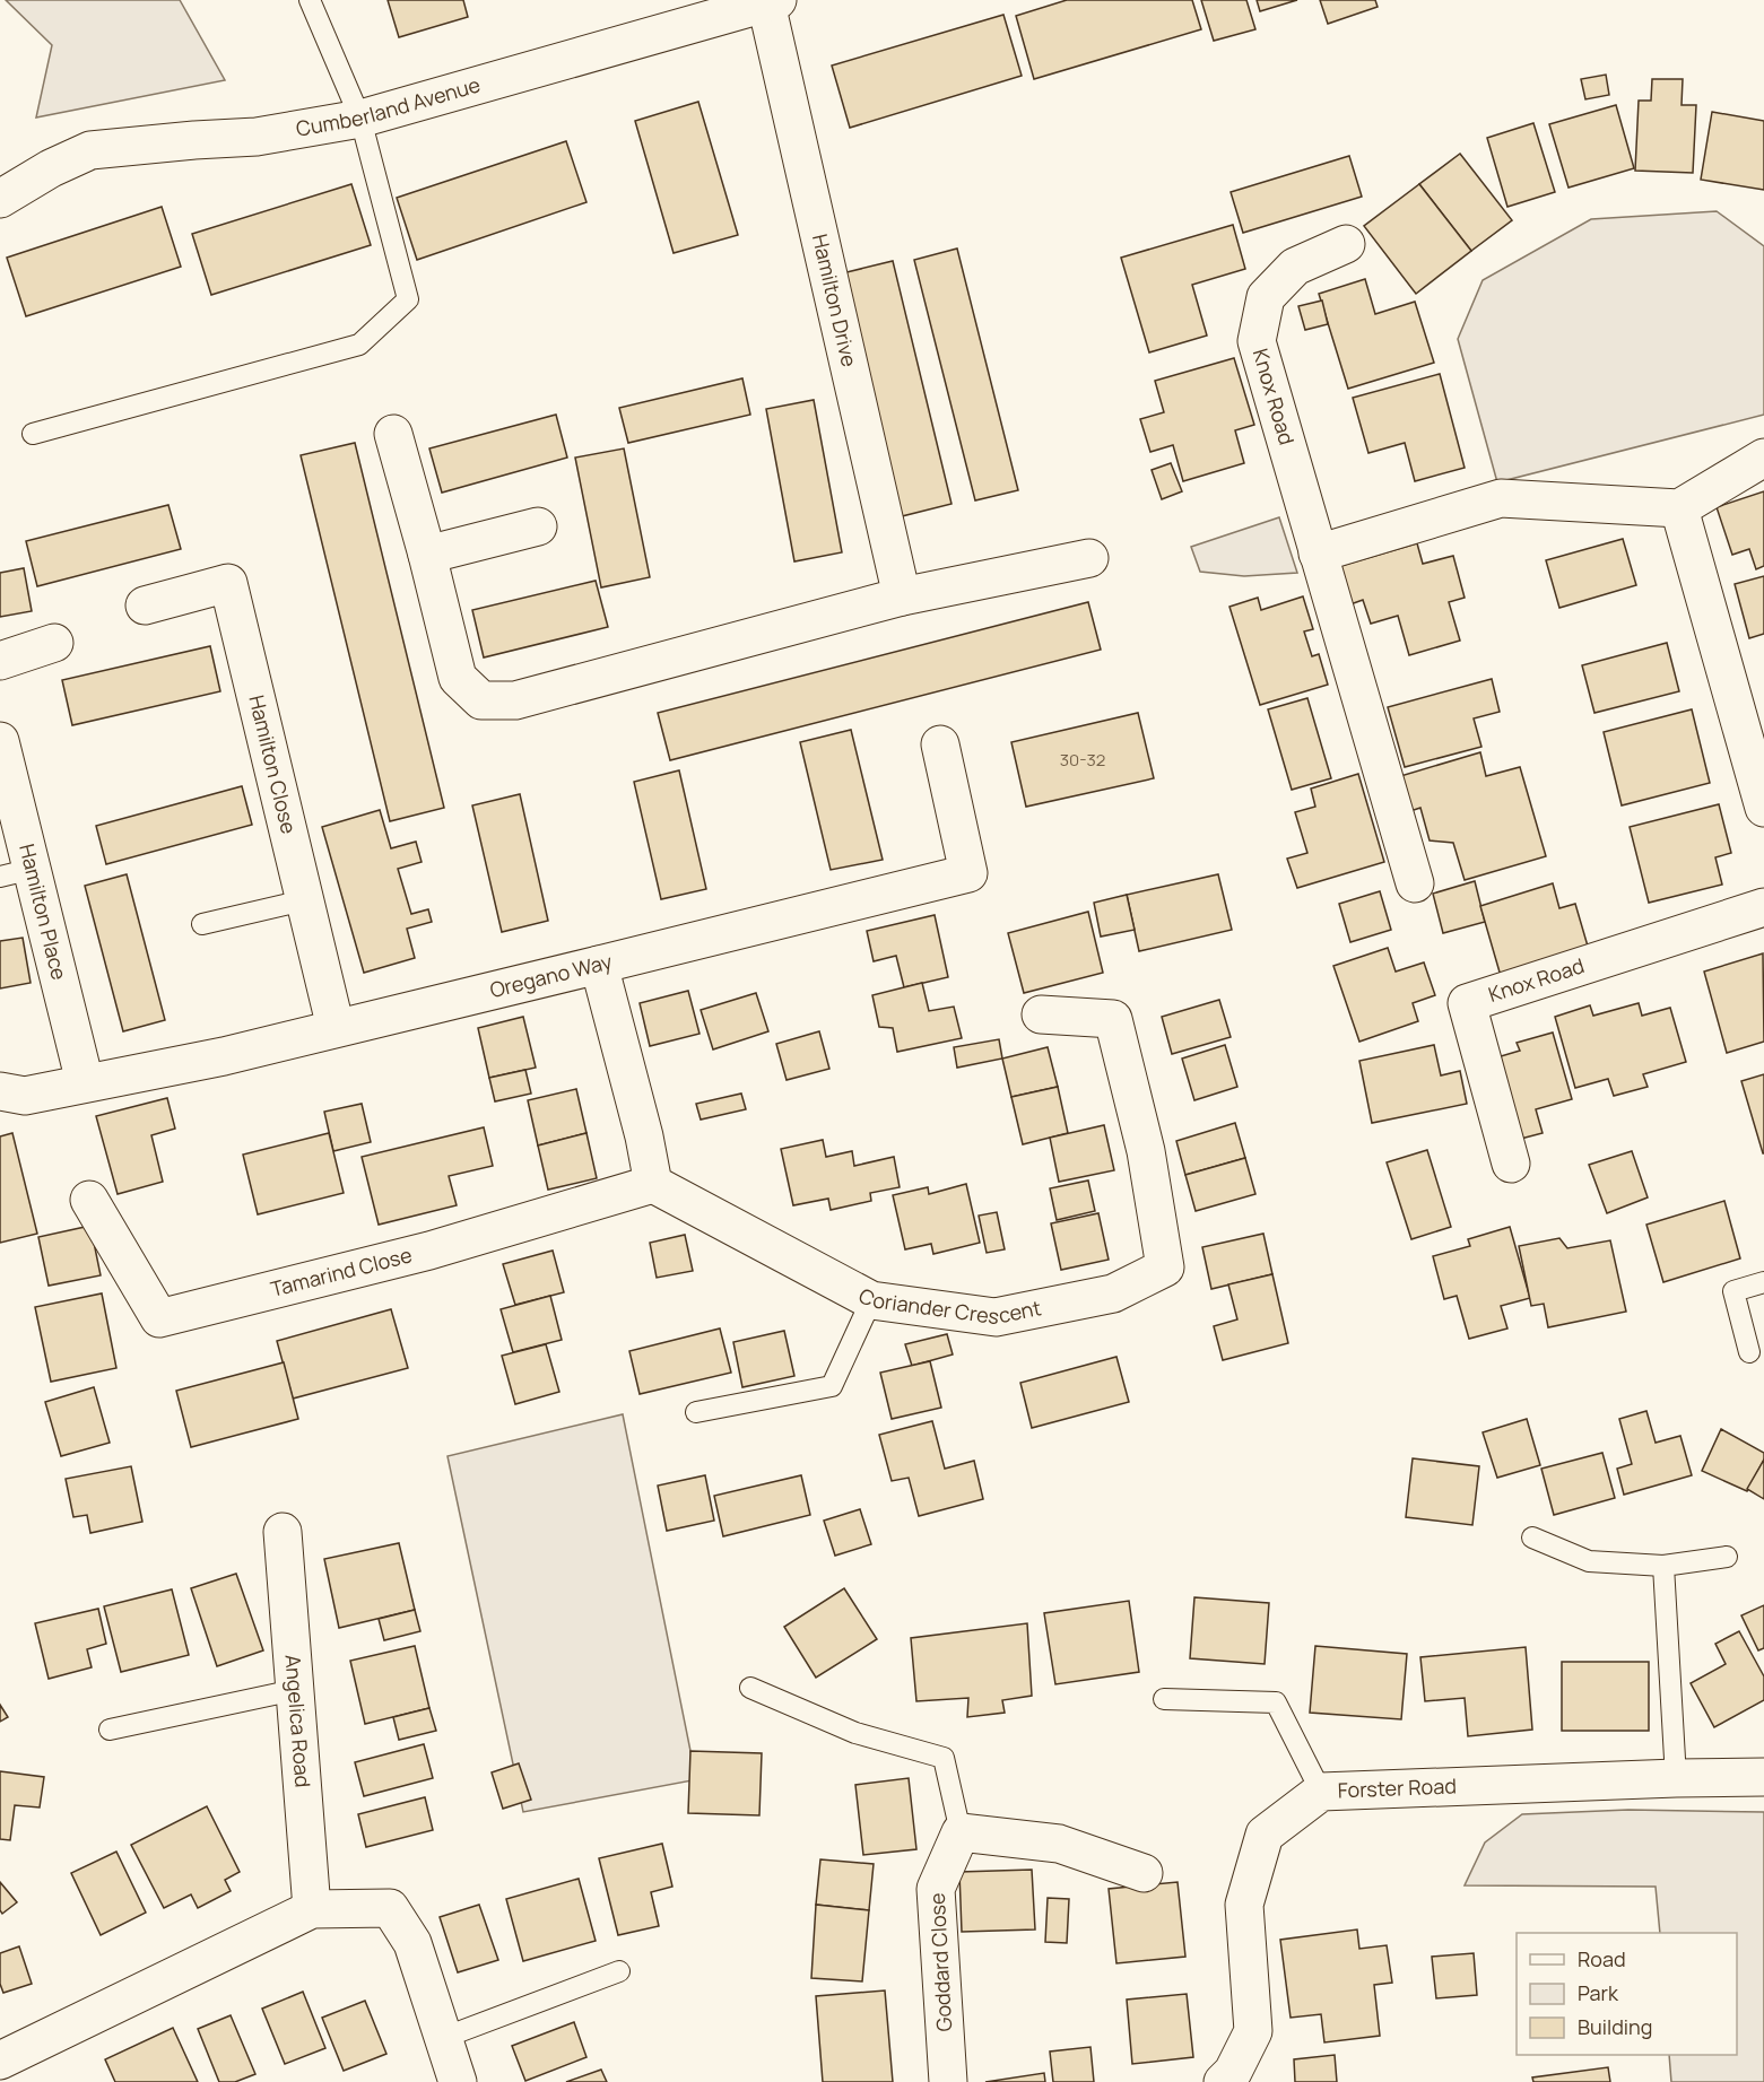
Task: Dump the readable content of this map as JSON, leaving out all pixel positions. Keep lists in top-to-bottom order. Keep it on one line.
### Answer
{"streets":{"street":["Cumberland Avenue","Hamilton Drive","Knox Road","Hamilton Close","Hamilton Place","Oregano Way","Tamarind Close","Coriander Crescent","Angelica Road","Forster Road","Goddard Close"]},"crossings":[["Cumberland Avenue","Hamilton Drive"],["Hamilton Close","Oregano Way"],["Hamilton Place","Oregano Way"],["Tamarind Close","Coriander Crescent"]],"house_numbers":["30-32"],"legend":["Road","Park","Building"]}
